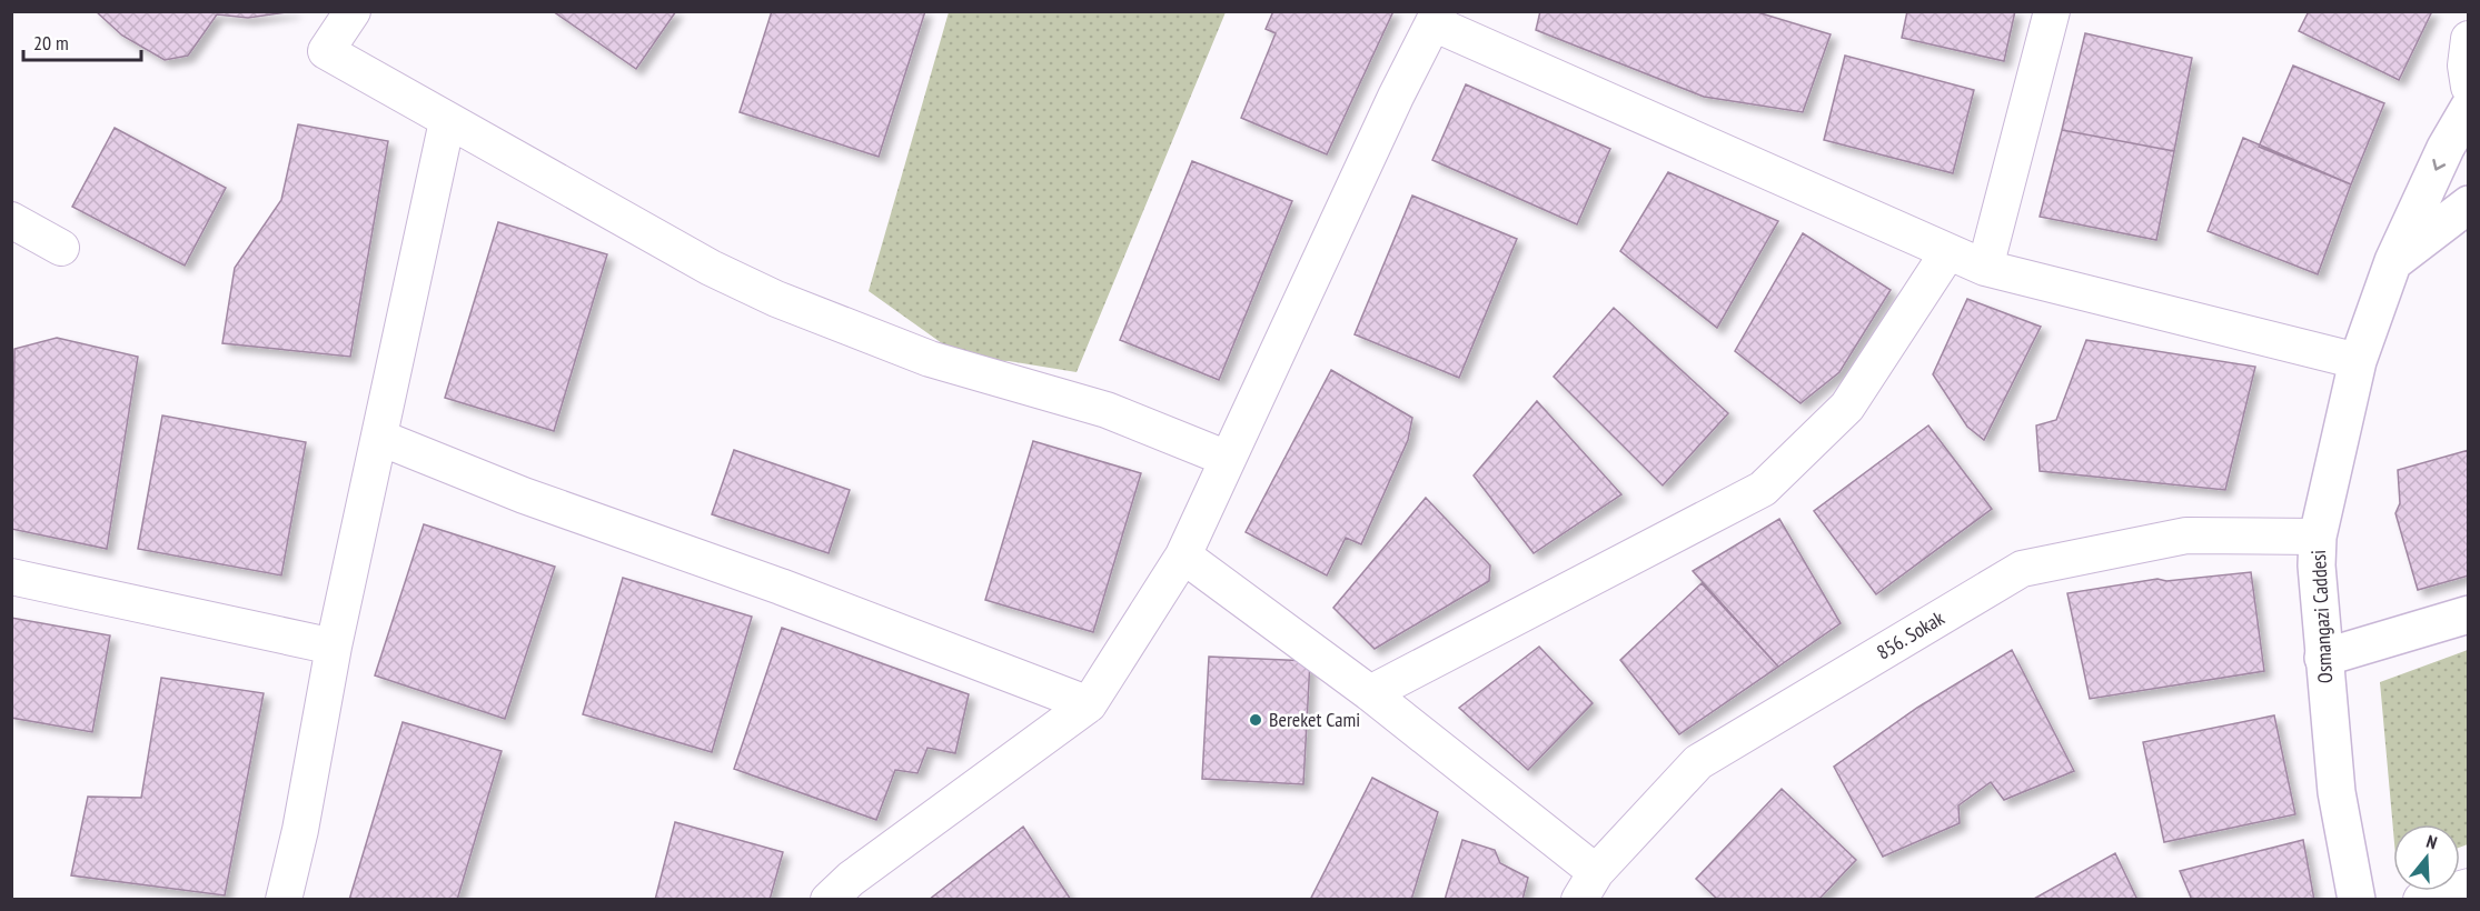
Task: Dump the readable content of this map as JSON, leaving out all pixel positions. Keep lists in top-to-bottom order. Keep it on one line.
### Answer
{"streets":{"main road":["Osmangazi Caddesi"],"street":["856. Sokak"]},"crossings":[["Osmangazi Caddesi","856. Sokak"]],"places":["Bereket Cami"],"scale_bar":"20 m","north":"top"}
